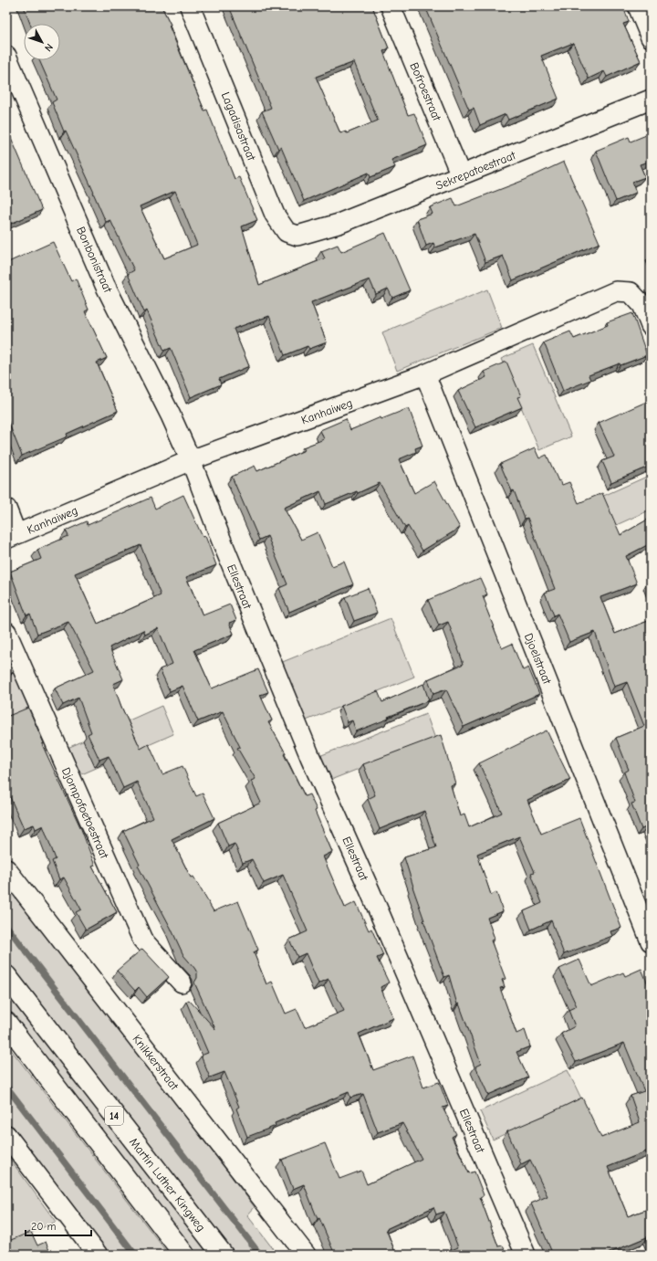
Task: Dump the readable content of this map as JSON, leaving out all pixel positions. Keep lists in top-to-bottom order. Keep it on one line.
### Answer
{"streets":{"main road":["14","Martin Luther Kingweg"],"street":["Bofroestraat","Lagadisastraat","Sekrepatoestraat","Bonbonistraat","Kanhaiweg","Ellestraat","Djoelstraat","Djompofoetoestraat","Knikkerstraat"]},"crossings":[["Bofroestraat","Sekrepatoestraat"],["Lagadisastraat","Sekrepatoestraat"],["Bonbonistraat","Kanhaiweg"],["Bonbonistraat","Ellestraat"],["Kanhaiweg","Ellestraat"],["Kanhaiweg","Djoelstraat"]],"scale_bar":"20 m","north":"bottom right"}
